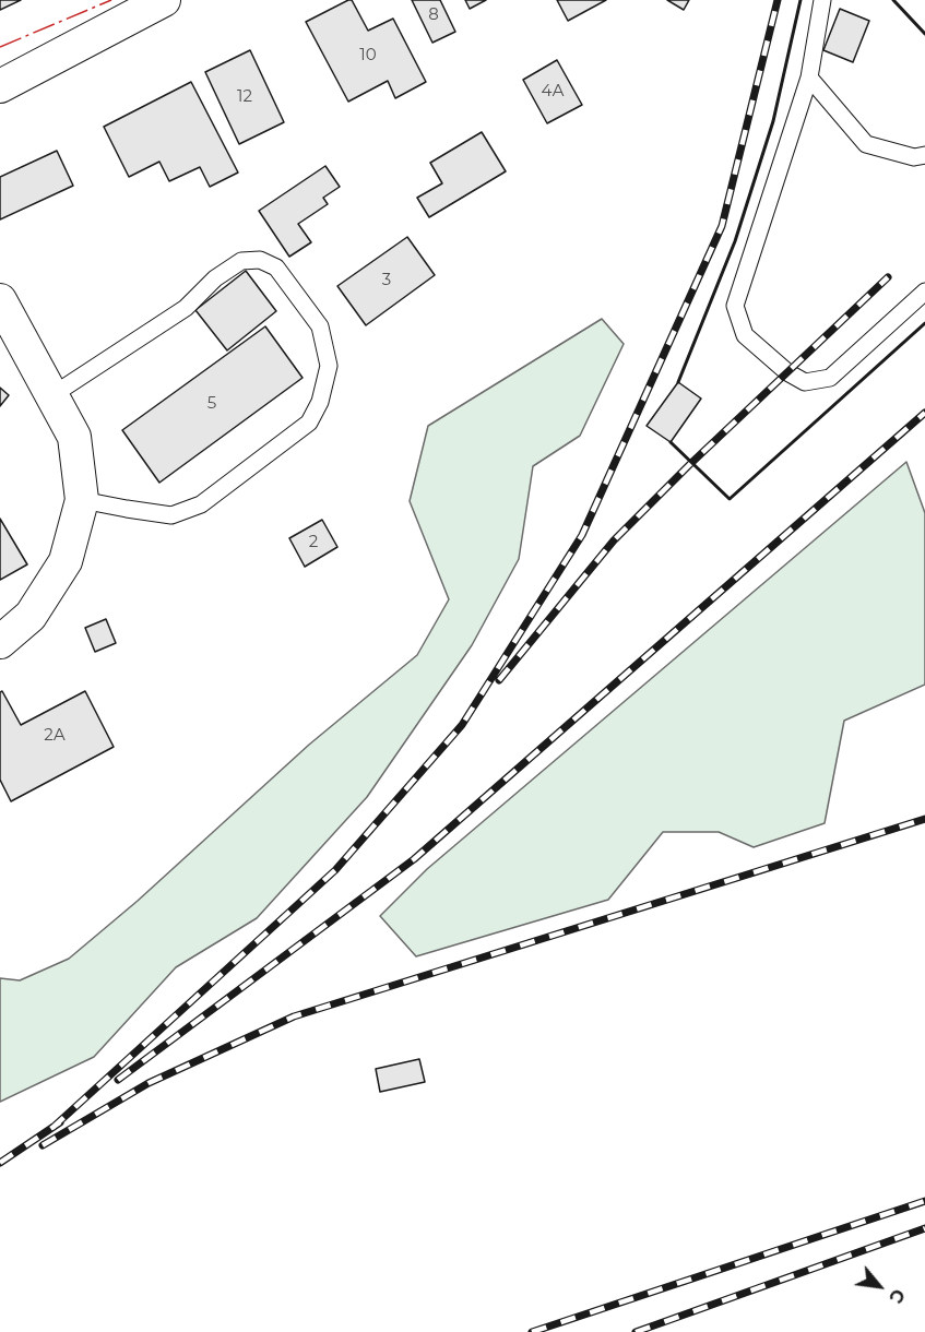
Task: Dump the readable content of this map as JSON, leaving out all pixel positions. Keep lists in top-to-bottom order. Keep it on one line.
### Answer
{"house_numbers":["8","10","4А","12","3","5","2","2А"],"north":"bottom right"}
